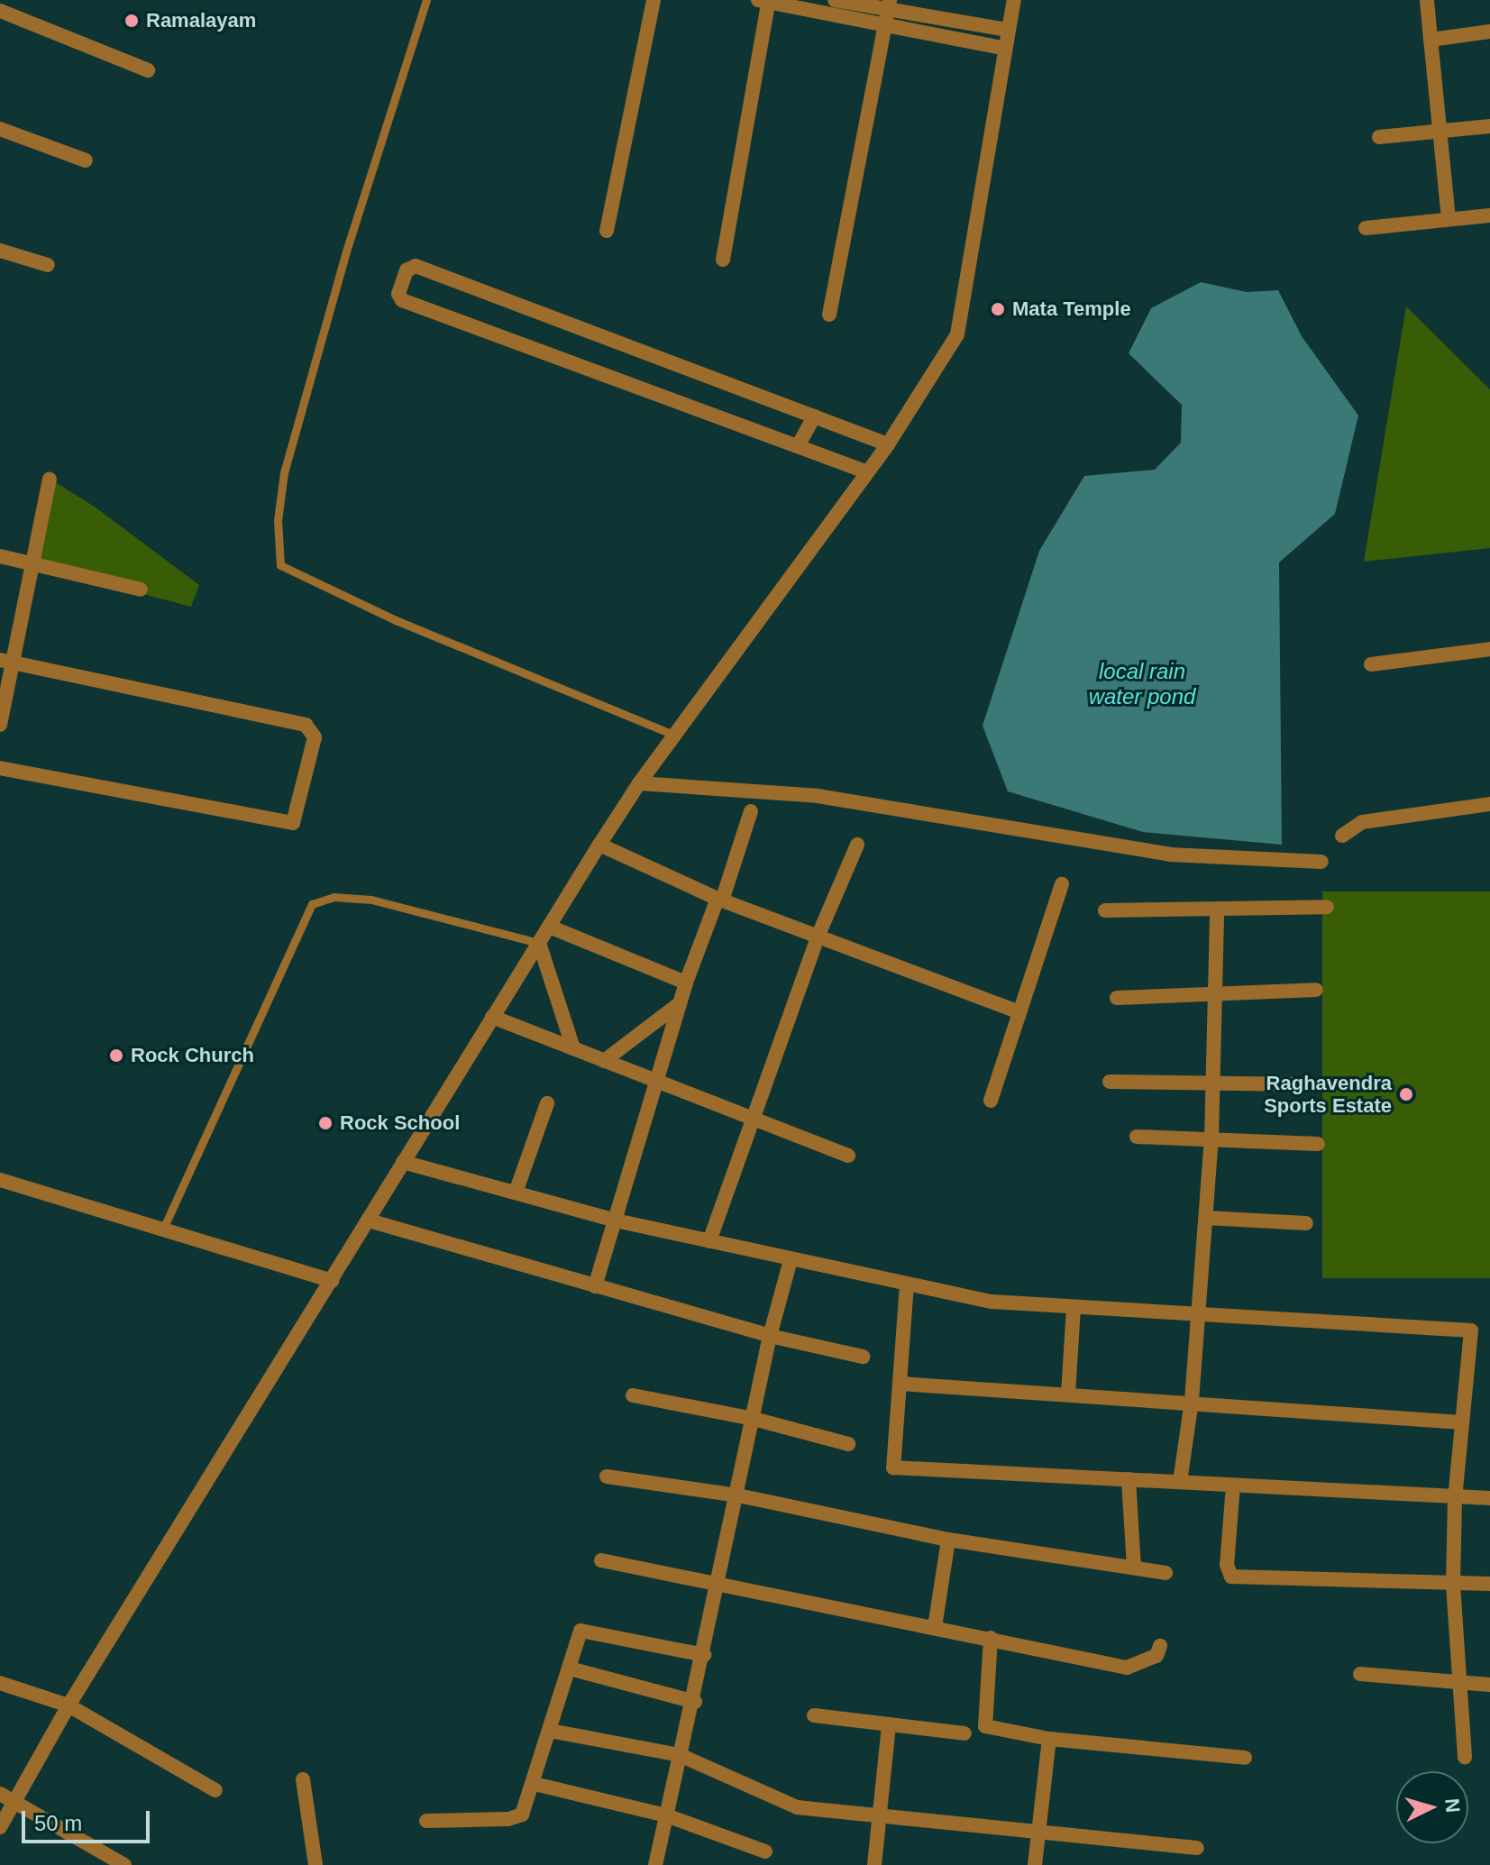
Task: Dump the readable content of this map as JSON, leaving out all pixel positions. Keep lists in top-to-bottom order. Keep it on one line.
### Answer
{"water":["local rain water pond"],"places":["Ramalayam","Mata Temple","Rock Church","Raghavendra Sports Estate","Rock School"],"scale_bar":"50 m","north":"right"}
